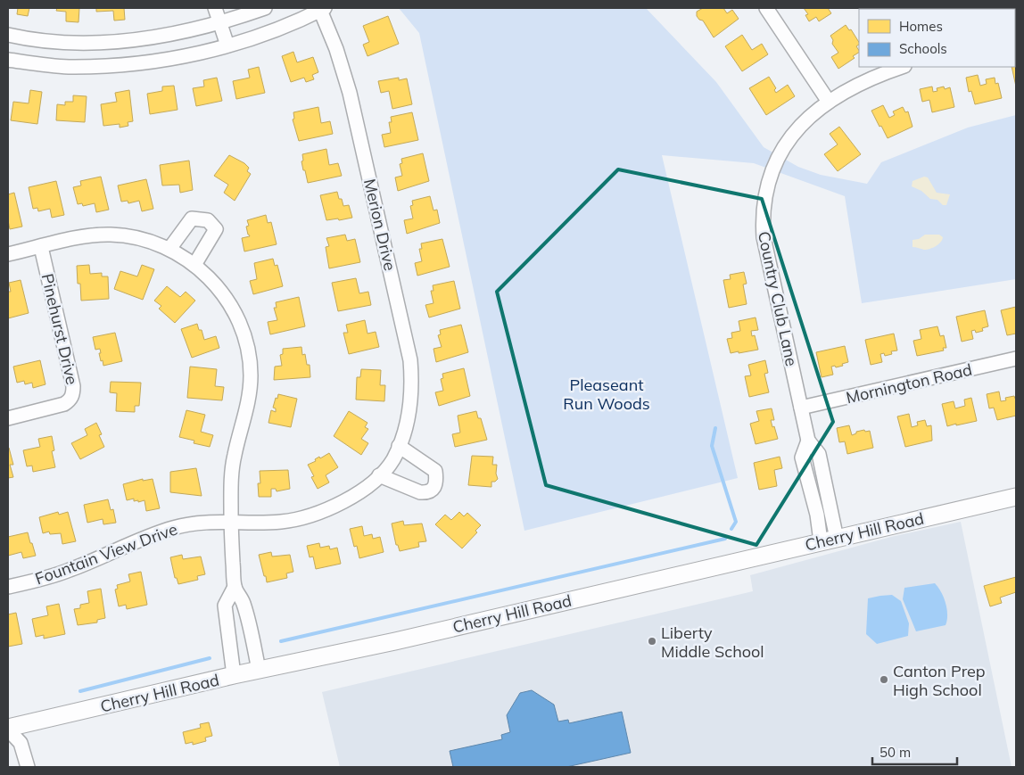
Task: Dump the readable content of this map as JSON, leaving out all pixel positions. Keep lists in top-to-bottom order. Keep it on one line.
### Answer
{"streets":{"main road":["Cherry Hill Road"],"street":["Merion Drive","Country Club Lane","Pinehurst Drive","Mornington Road","Fountain View Drive"]},"crossings":[["Merion Drive","Fountain View Drive"],["Country Club Lane","Mornington Road"],["Country Club Lane","Cherry Hill Road"]],"parks":["Pleaseant Run Woods"],"places":["Liberty Middle School","Canton Prep High School"],"legend":["Homes","Schools"],"scale_bar":"50 m"}
